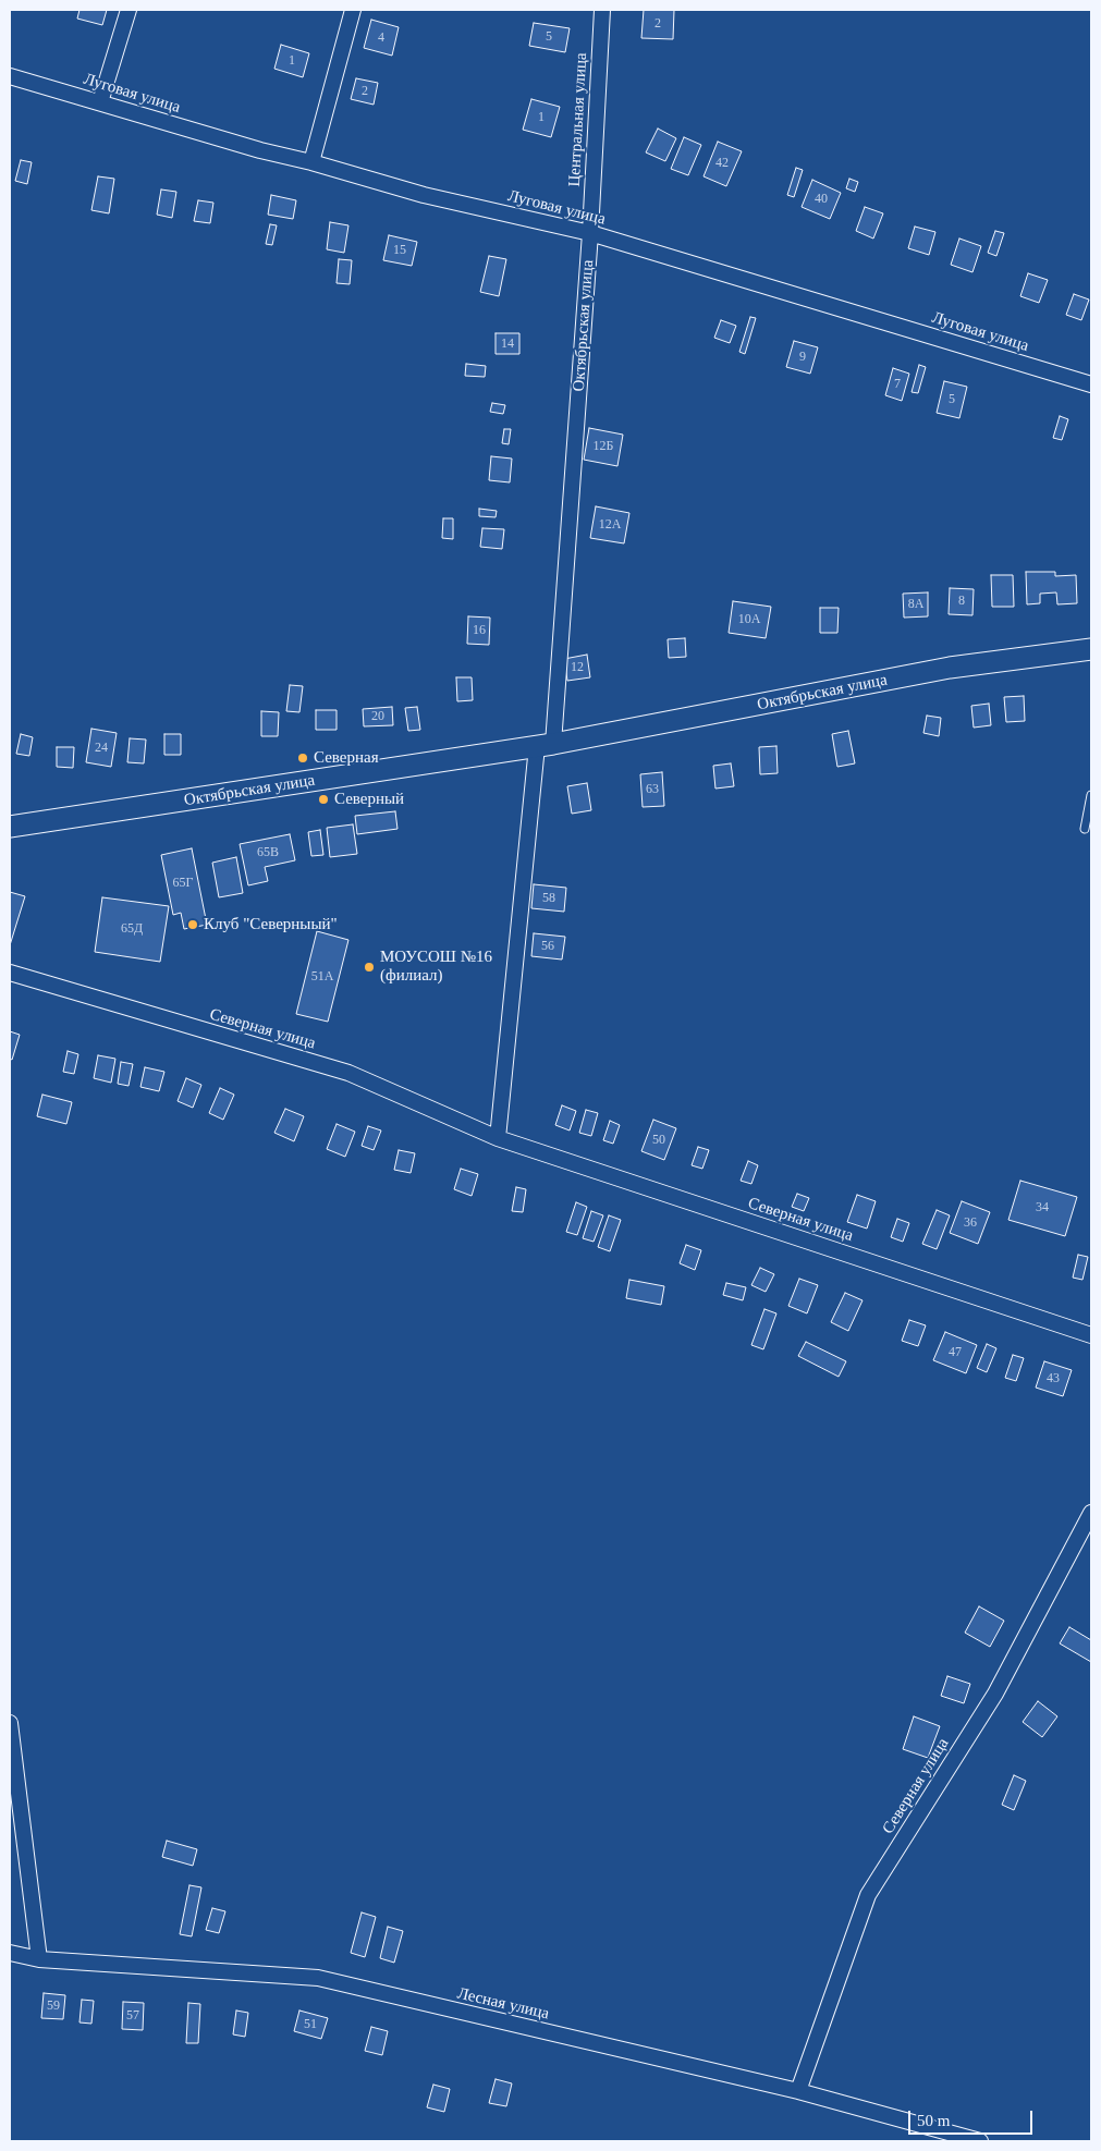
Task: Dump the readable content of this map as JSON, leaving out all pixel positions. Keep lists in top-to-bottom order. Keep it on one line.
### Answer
{"streets":{"street":["Луговая улица","Центральная улица","Октябрьская улица","Северная улица","Лесная улица"]},"crossings":[["Луговая улица","Центральная улица"],["Луговая улица","Октябрьская улица"],["Центральная улица","Октябрьская улица"],["Северная улица","Лесная улица"]],"places":["Северная","Северный","Клуб \"Северныый\"","МОУСОШ №16 (филиал)"],"house_numbers":["2","5","4","1","2","1","42","40","15","14","9","7","5","12Б","12А","8","8А","10А","16","12","20","24","63","65В","65Г","58","65Д","56","51А","50","34","36","47","43","59","57","51"],"scale_bar":"50 m"}
